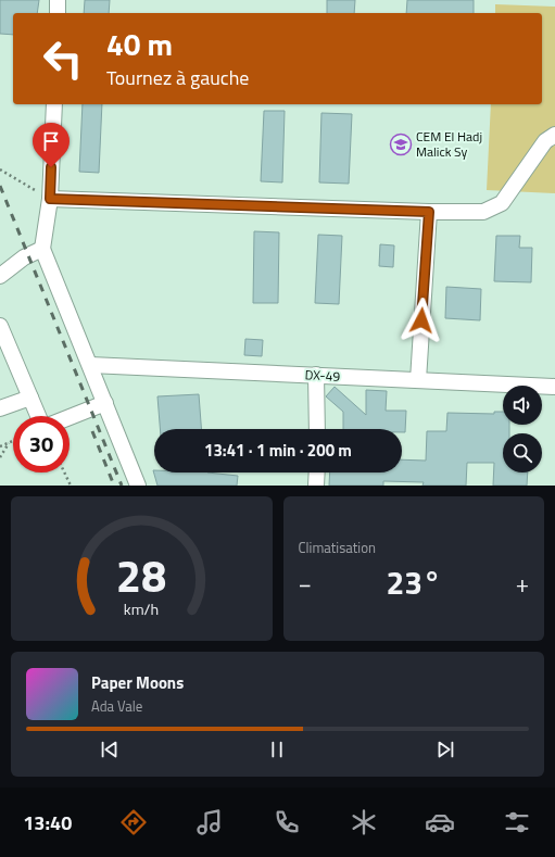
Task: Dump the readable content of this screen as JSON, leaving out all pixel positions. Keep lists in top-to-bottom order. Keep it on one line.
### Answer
{"streets":{"street":["DX-49"]},"places":{"school or university":["CEM El Hadj Malick Sy"]},"page":{"turn":["40 m","Tournez à gauche"],"limit":"30","trip":"13:41 · 1 min · 200 m","tile":"Climatisation","heat":["−","23°","+"],"song":["Paper Moons","Ada Vale"],"tabs":"13:40","gauge":["28","km/h"]}}
